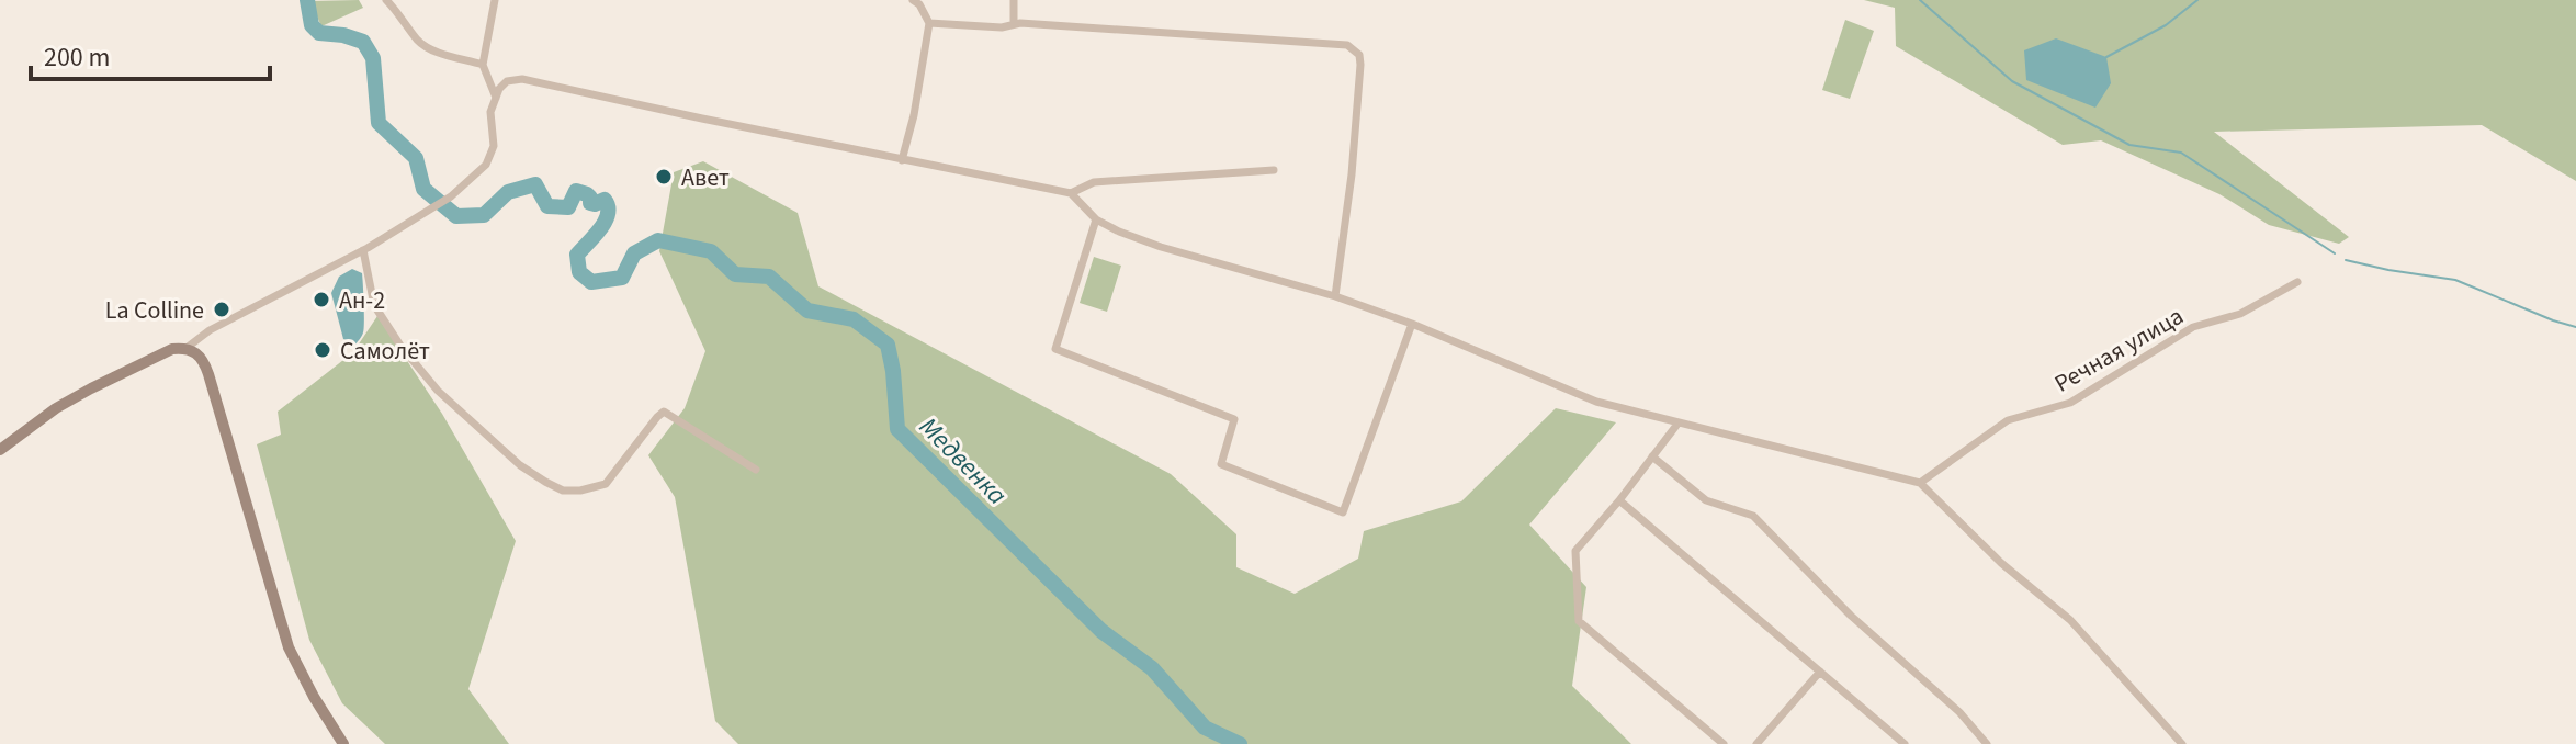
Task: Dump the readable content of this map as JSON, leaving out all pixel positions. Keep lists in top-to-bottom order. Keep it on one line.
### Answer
{"streets":{"street":["Речная улица"]},"water":["Медвенка"],"places":["Авет","Ан-2","La Colline","Самолёт"],"scale_bar":"200 m"}
